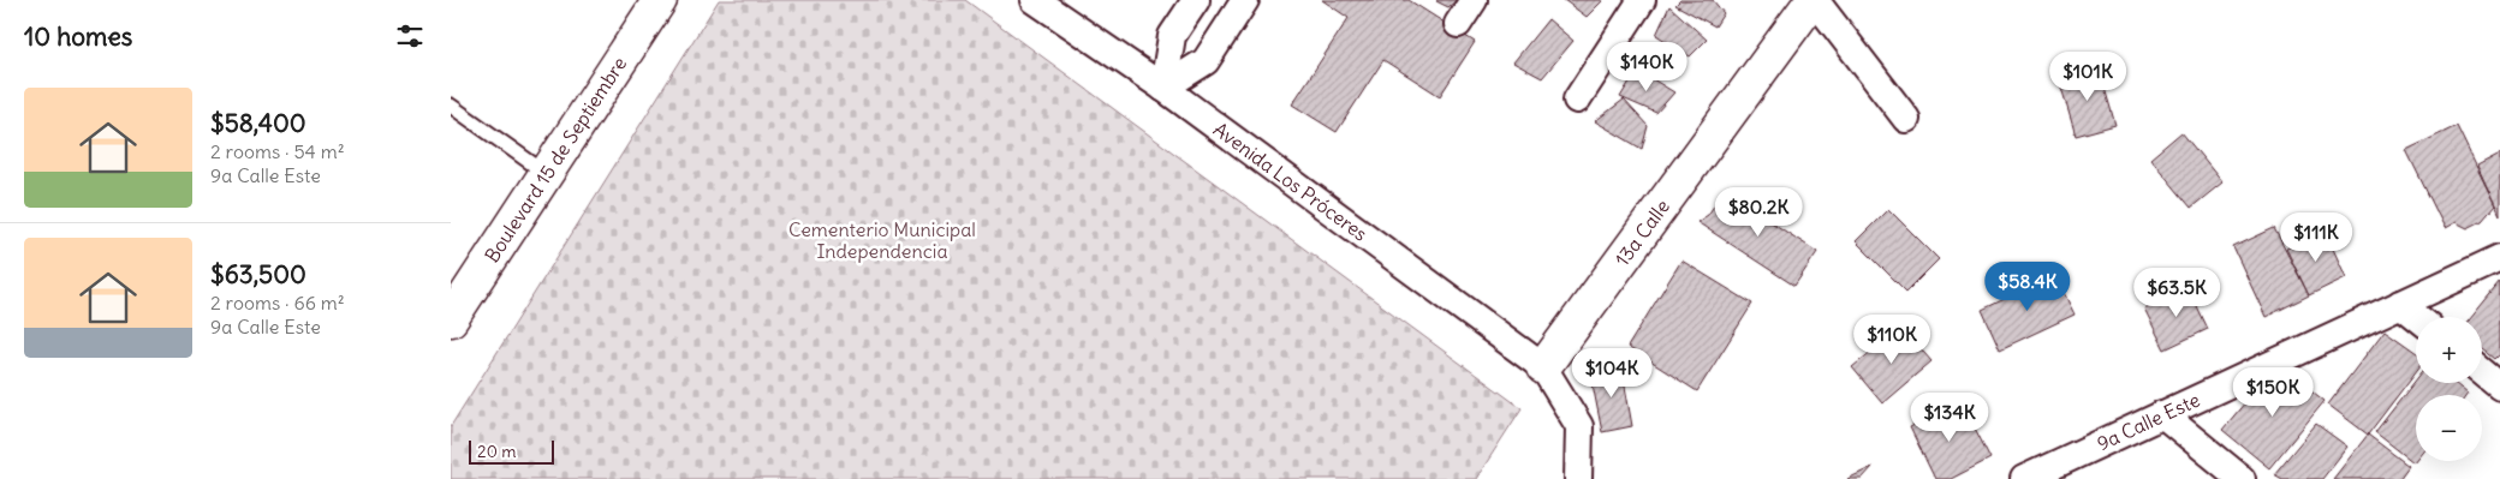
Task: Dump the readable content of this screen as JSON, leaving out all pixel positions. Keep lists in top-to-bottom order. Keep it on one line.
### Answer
{"streets":{"street":["Boulevard 15 de Septiembre","Avenida Los Próceres","13a Calle","9a Calle Este"]},"crossings":[["Avenida Los Próceres","13a Calle"]],"parks":["Cementerio Municipal Independencia"],"scale_bar":"20 m","page":{"heading":"10 homes","price":["$140K","$101K","$80.2K","$111K","$58.4K","$63.5K","$110K","$104K","$150K","$134K"],"list":[{"name":"$58,400","note":"2 rooms · 54 m² · 9a Calle Este"},{"name":"$63,500","note":"2 rooms · 66 m² · 9a Calle Este"}],"map_buttons":["+","−"],"scale":"20 m"}}
